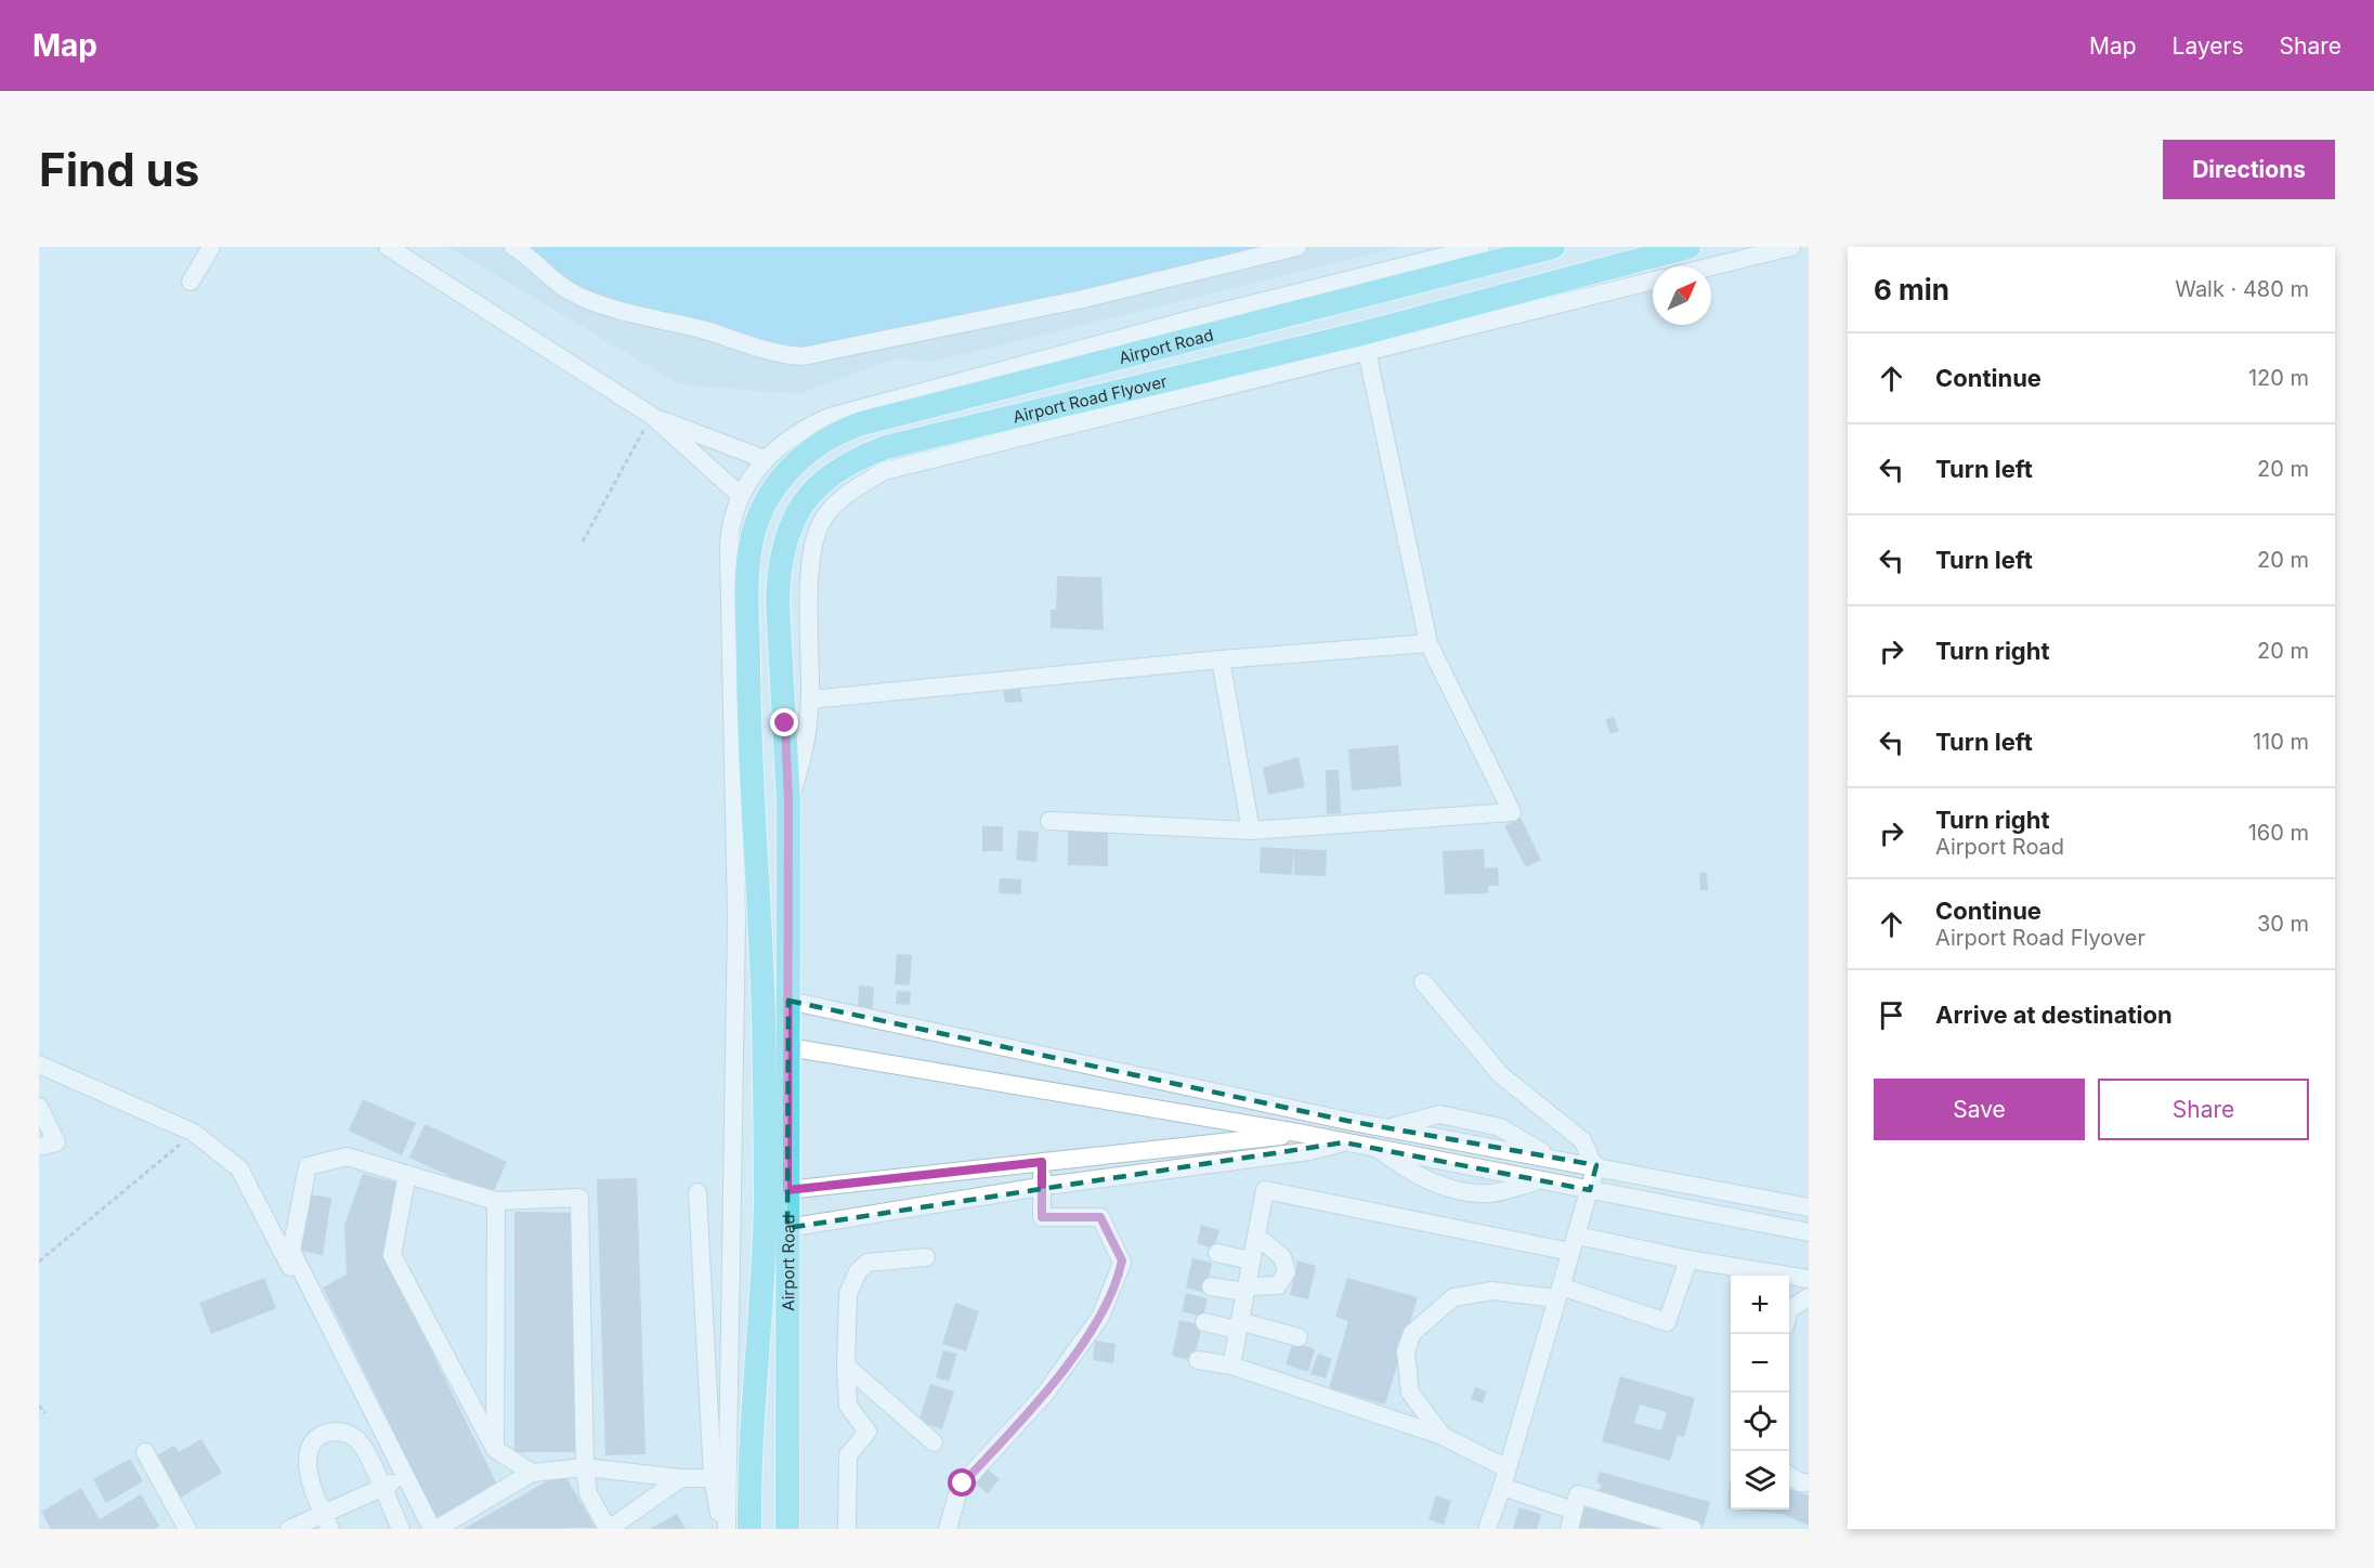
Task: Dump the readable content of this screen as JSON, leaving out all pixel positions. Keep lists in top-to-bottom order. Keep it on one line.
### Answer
{"streets":{"main road":["Airport Road","Airport Road Flyover"]},"crossings":[["Airport Road","Airport Road Flyover"]],"north":"top right","page":{"header":"Map","nav":["Map","Layers","Share"],"buttons":["Directions",["Save","Share"]],"title":"Find us","heading":["6 min","Walk · 480 m"],"list":[["Continue","120 m"],["Turn left","20 m"],["Turn left","20 m"],["Turn right","20 m"],["Turn left","110 m"],["Turn right","Airport Road","160 m"],["Continue","Airport Road Flyover","30 m"],"Arrive at destination"],"map_buttons":["+","−"]}}
